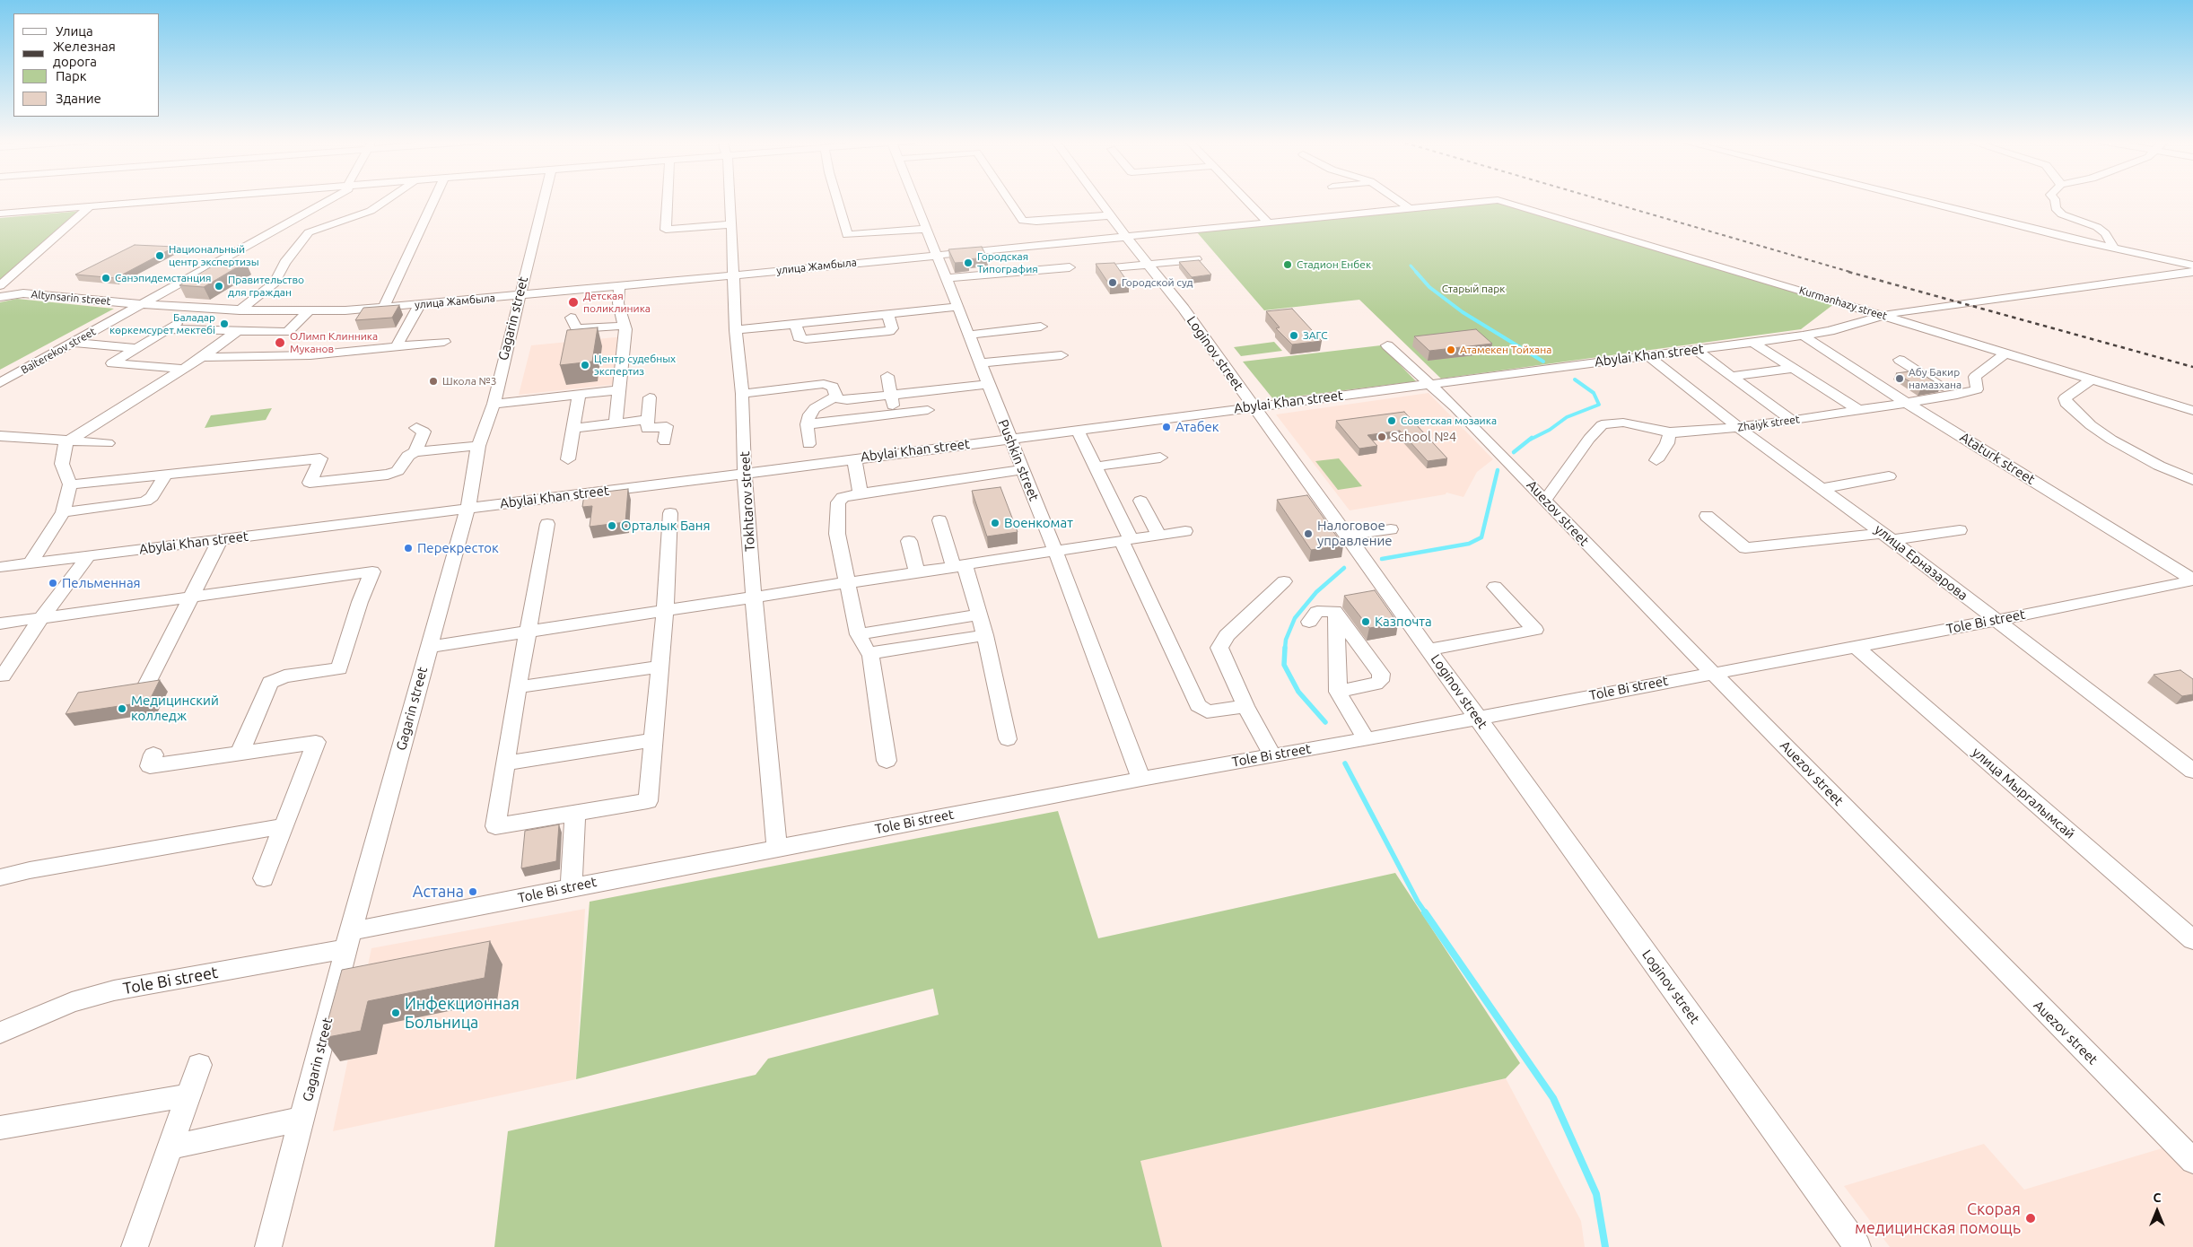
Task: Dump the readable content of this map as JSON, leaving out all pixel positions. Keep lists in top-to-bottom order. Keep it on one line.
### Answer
{"streets":{"street":["улица Жамбыла","Altynsarin street","Kurmanhazy street","Gagarin street","Baiterekov street","Loginov street","Abylai Khan street","Zhaiyk street","Ataturk street","Pushkin street","Tokhtarov street","Auezov street","улица Ерназарова","Tole Bi street","улица Мыргалымсай"]},"crossings":[["улица Жамбыла","Altynsarin street"],["улица Жамбыла","Kurmanhazy street"],["улица Жамбыла","Gagarin street"],["улица Жамбыла","Baiterekov street"],["улица Жамбыла","Loginov street"],["улица Жамбыла","Pushkin street"],["улица Жамбыла","Tokhtarov street"],["Altynsarin street","Baiterekov street"],["Kurmanhazy street","Abylai Khan street"],["Kurmanhazy street","Zhaiyk street"],["Gagarin street","Abylai Khan street"],["Gagarin street","Tole Bi street"],["Loginov street","Abylai Khan street"],["Loginov street","Tole Bi street"],["Abylai Khan street","Ataturk street"],["Abylai Khan street","Pushkin street"],["Abylai Khan street","Tokhtarov street"],["Abylai Khan street","Auezov street"],["Abylai Khan street","улица Ерназарова"],["Zhaiyk street","Ataturk street"],["Zhaiyk street","Auezov street"],["Zhaiyk street","улица Ерназарова"],["Ataturk street","Tole Bi street"],["Pushkin street","Tole Bi street"],["Tokhtarov street","Tole Bi street"],["Auezov street","Tole Bi street"],["улица Ерназарова","Tole Bi street"],["Tole Bi street","улица Мыргалымсай"]],"parks":["Старый парк"],"places":["Национальный центр экспертизы","Городская Типография","Стадион Енбек","Санэпидемстанция","Городской суд","Правительство для граждан","Детская поликлиника","Баладар көркемсурет мектебі","ЗАГС","ОЛимп Клинника Муканов","Атамекен Тойхана","Центр судебных экспертиз","Абу Бакир намазхана","Школа №3","Советская мозаика","Атабек","School №4","Военкомат","Орталык Баня","Налоговое управление","Перекресток","Пельменная","Казпочта","Медицинский колледж","Астана","Инфекционная Больница","Скорая медицинская помощь"],"legend":["Улица","Железная дорога","Парк","Здание"],"north":"top"}
